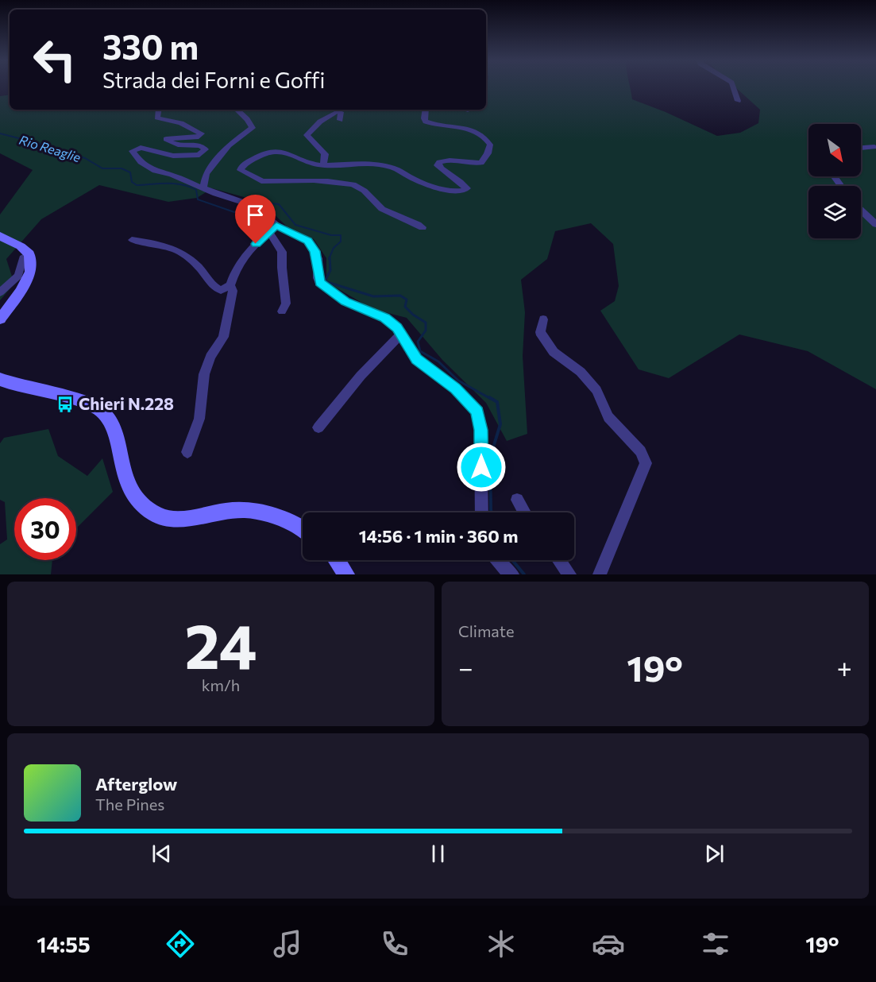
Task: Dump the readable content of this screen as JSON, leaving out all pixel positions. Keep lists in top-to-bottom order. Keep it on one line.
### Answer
{"water":["Rio Reaglie"],"places":{"bus stop":["Chieri N.228"]},"north":"bottom right","page":{"turn":["330 m","Strada dei Forni e Goffi"],"limit":"30","trip":"14:56 · 1 min · 360 m","tile":[["24","km/h"],"Climate"],"heat":["−","19°","+"],"song":["Afterglow","The Pines"],"tabs":["14:55","19°"]}}
